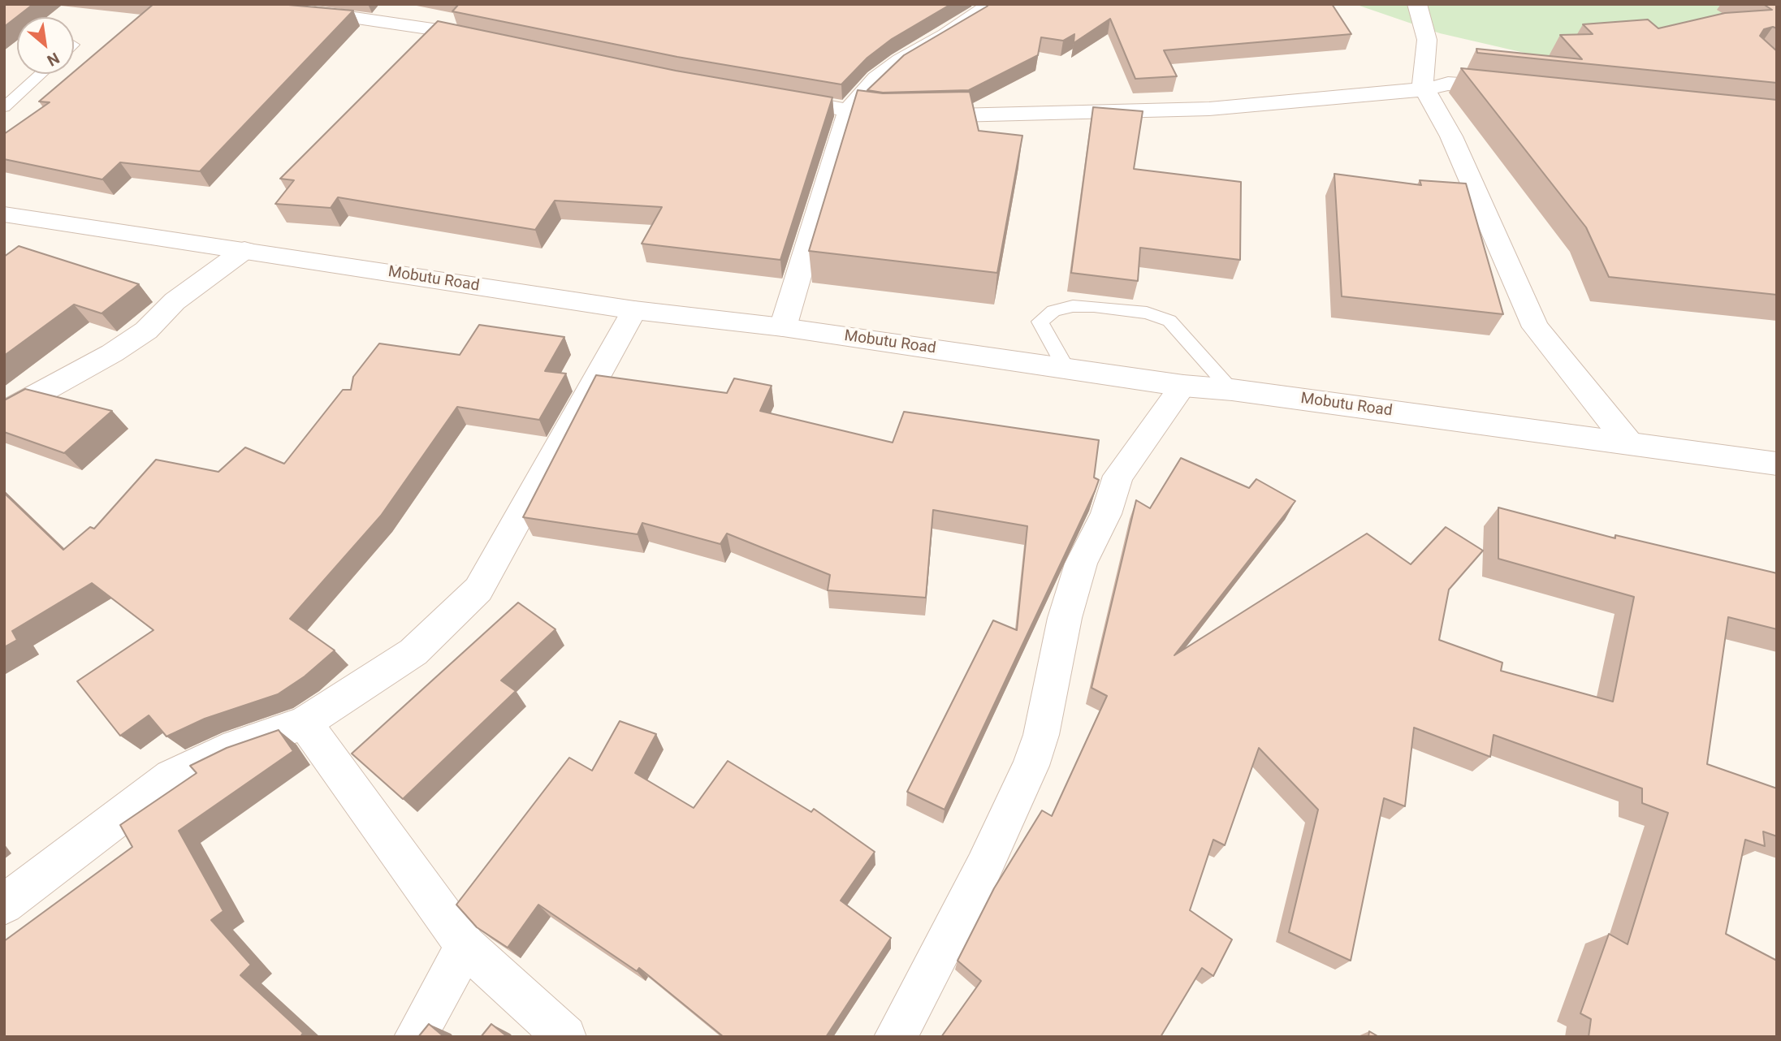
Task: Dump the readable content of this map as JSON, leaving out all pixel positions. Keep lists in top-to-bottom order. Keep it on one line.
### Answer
{"streets":{"street":["Mobutu Road"]},"north":"bottom right"}
